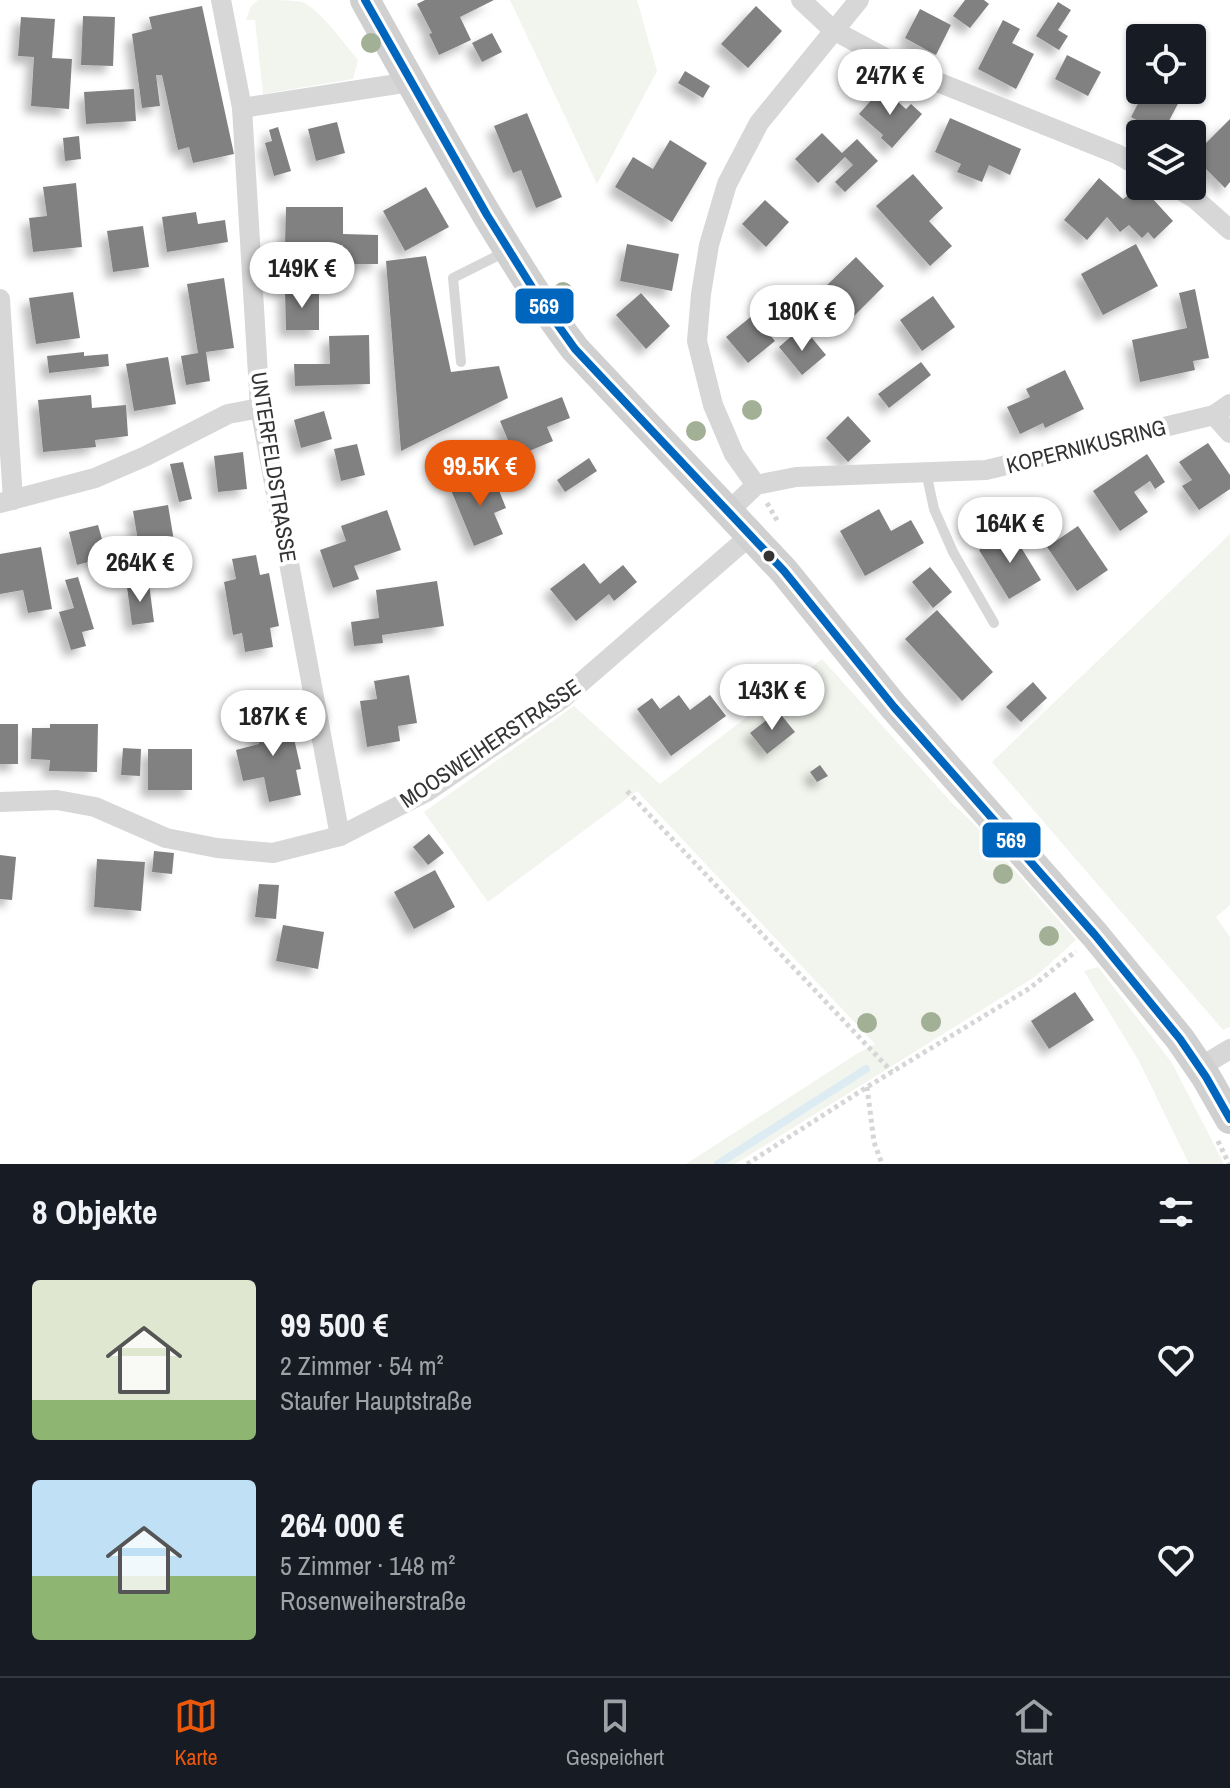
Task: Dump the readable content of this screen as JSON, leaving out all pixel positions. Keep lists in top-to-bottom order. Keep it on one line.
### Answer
{"streets":{"street":["KOPERNIKUSRING","UNTERFELDSTRASSE","MOOSWEIHERSTRASSE"]},"crossings":[["UNTERFELDSTRASSE","MOOSWEIHERSTRASSE"]],"lines":["transit line 569"],"page":{"price":["247K €","149K €","180K €","99.5K €","164K €","264K €","143K €","187K €"],"heading":"8 Objekte","list":[{"name":"99 500 €","note":"2 Zimmer · 54 m² · Staufer Hauptstraße"},{"name":"264 000 €","note":"5 Zimmer · 148 m² · Rosenweiherstraße"}],"tabs":["Karte","Gespeichert","Start"]}}
